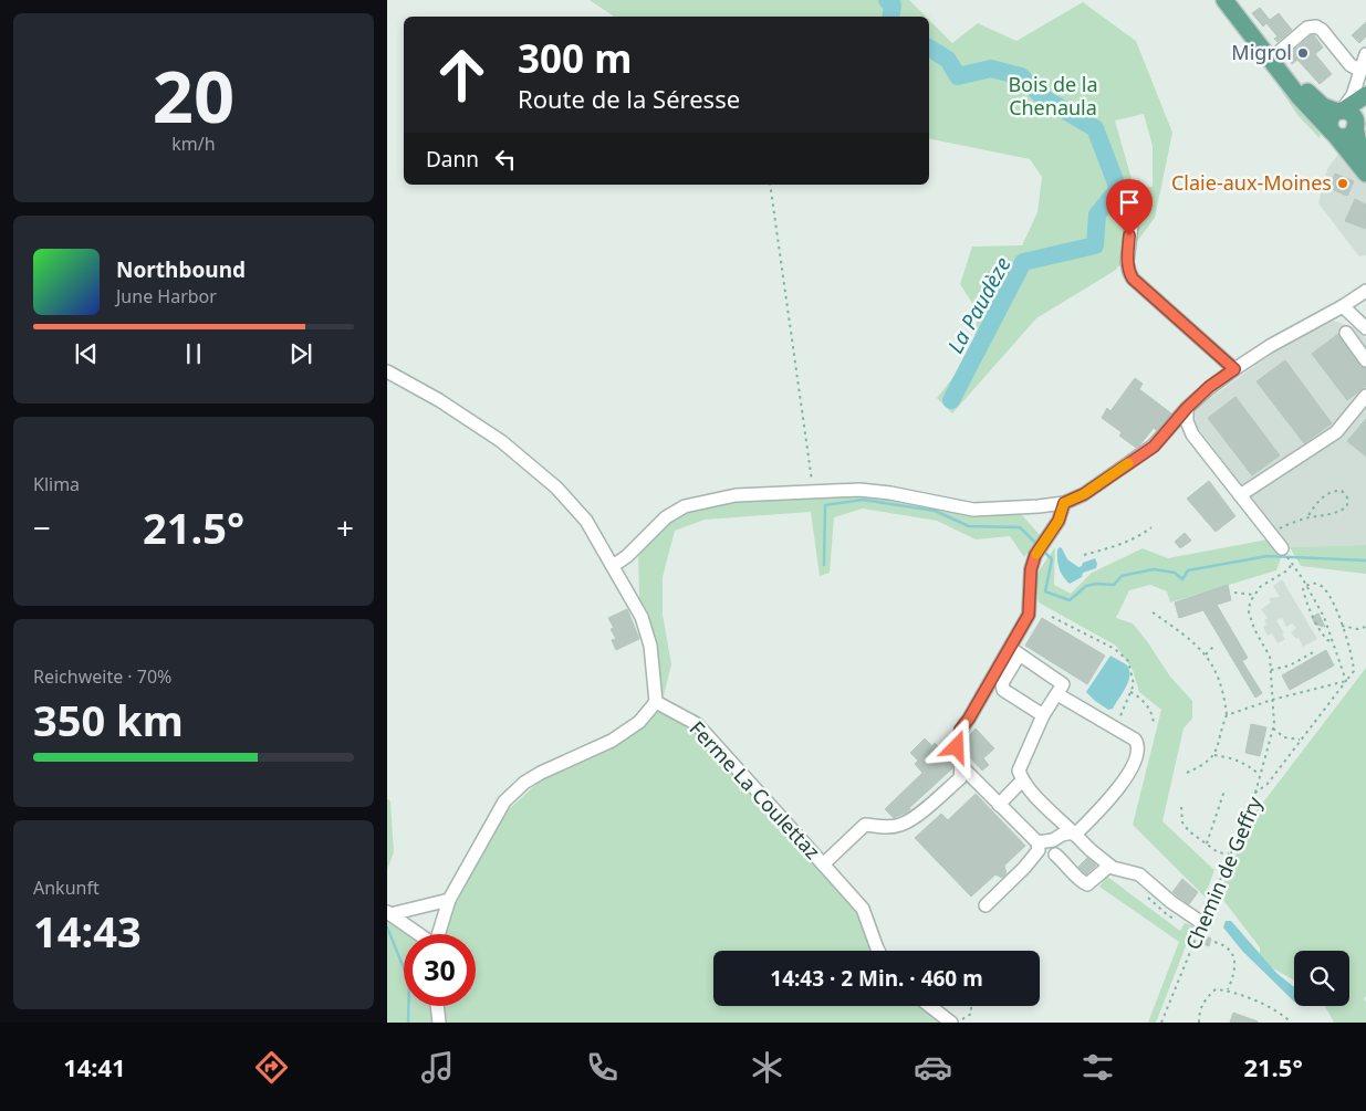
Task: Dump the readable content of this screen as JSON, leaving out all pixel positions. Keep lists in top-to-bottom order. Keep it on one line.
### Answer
{"streets":{"street":["Ferme La Coulettaz"],"path":["Chemin de Geffry"]},"water":["La Paudèze"],"parks":["Bois de la Chenaula"],"places":["Migrol","Claie-aux-Moines"],"page":{"tile":[["20","km/h"],"Klima",["Reichweite · 70%","350 km"],["Ankunft","14:43"]],"turn":["300 m","Route de la Séresse"],"then":"Dann","song":["Northbound","June Harbor"],"heat":["−","21.5°","+"],"limit":"30","trip":"14:43 · 2 Min. · 460 m","tabs":["14:41","21.5°"]}}
